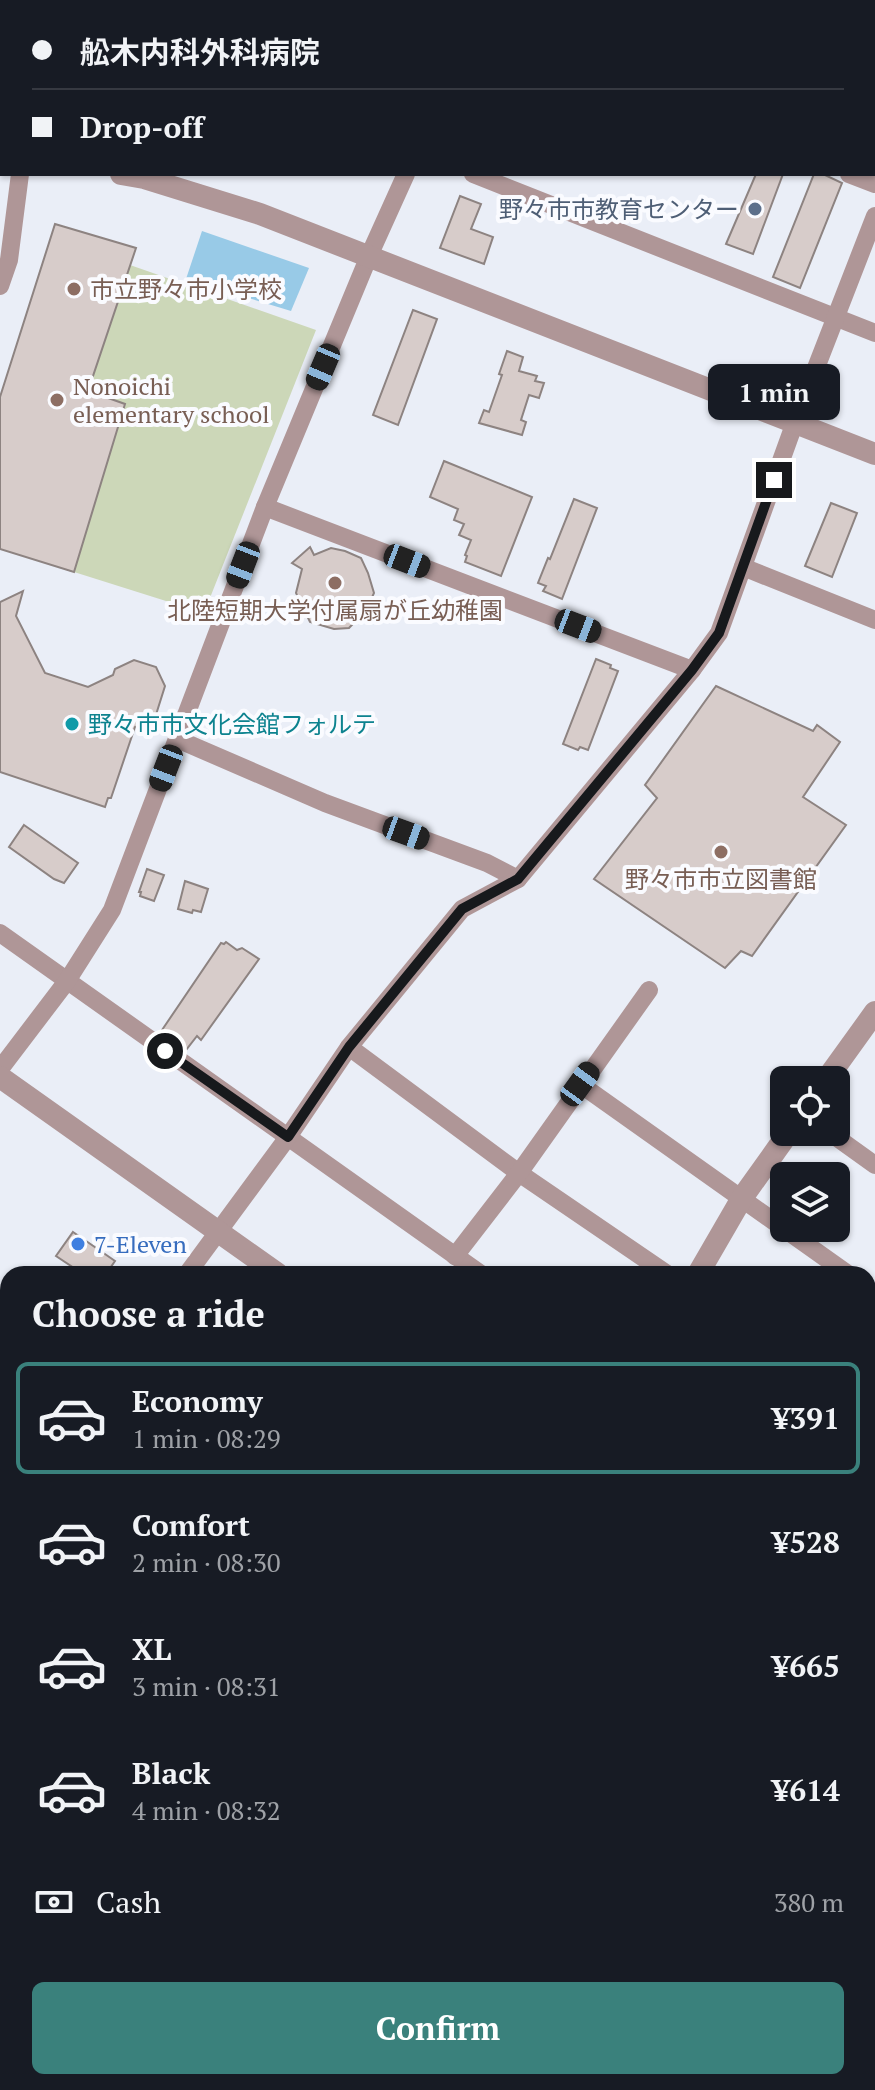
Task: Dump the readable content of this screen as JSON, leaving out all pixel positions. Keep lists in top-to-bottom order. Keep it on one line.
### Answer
{"places":["野々市市教育センター","市立野々市小学校","Nonoichi elementary school","北陸短期大学付属扇が丘幼稚園","野々市市文化会館フォルテ","野々市市立図書館","7-Eleven"],"page":{"banner":["舩木内科外科病院","Drop-off"],"bubble":"1 min","heading":"Choose a ride","list":[{"name":"Economy","note":"1 min · 08:29","value":"¥391"},{"name":"Comfort","note":"2 min · 08:30","value":"¥528"},{"name":"XL","note":"3 min · 08:31","value":"¥665"},{"name":"Black","note":"4 min · 08:32","value":"¥614"}],"pay":["Cash","380 m"],"buttons":"Confirm"}}
